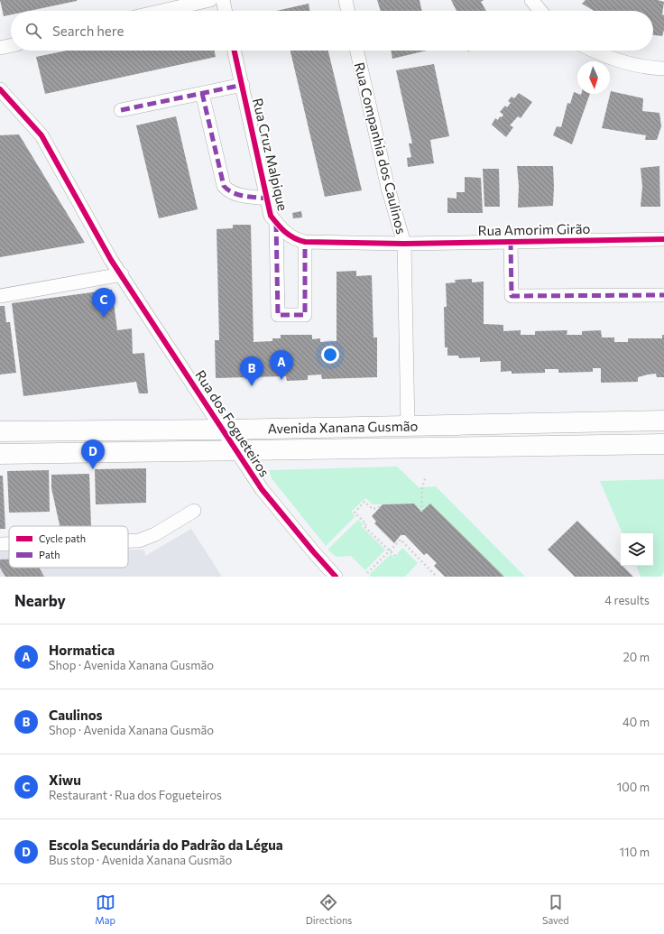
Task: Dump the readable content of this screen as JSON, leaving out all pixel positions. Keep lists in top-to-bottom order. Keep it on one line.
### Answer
{"streets":{"main road":["Avenida Xanana Gusmão"],"street":["Rua Companhia dos Caulinos","Rua Cruz Malpique","Rua Amorim Girão","Rua dos Fogueteiros"]},"crossings":[["Rua Companhia dos Caulinos","Rua Cruz Malpique"],["Rua Companhia dos Caulinos","Rua Amorim Girão"],["Rua Companhia dos Caulinos","Avenida Xanana Gusmão"],["Rua Cruz Malpique","Rua Amorim Girão"],["Rua dos Fogueteiros","Avenida Xanana Gusmão"]],"legend":["Cycle path","Path"],"north":"bottom","page":{"search":"Search here","pins":["C","A","B","D"],"heading":["Nearby","4 results"],"list":[{"mark":"A","name":"Hormatica","note":"Shop · Avenida Xanana Gusmão","value":"20 m"},{"mark":"B","name":"Caulinos","note":"Shop · Avenida Xanana Gusmão","value":"40 m"},{"mark":"C","name":"Xiwu","note":"Restaurant · Rua dos Fogueteiros","value":"100 m"},{"mark":"D","name":"Escola Secundária do Padrão da Légua","note":"Bus stop · Avenida Xanana Gusmão","value":"110 m"}],"nav":["Map","Directions","Saved"]}}
